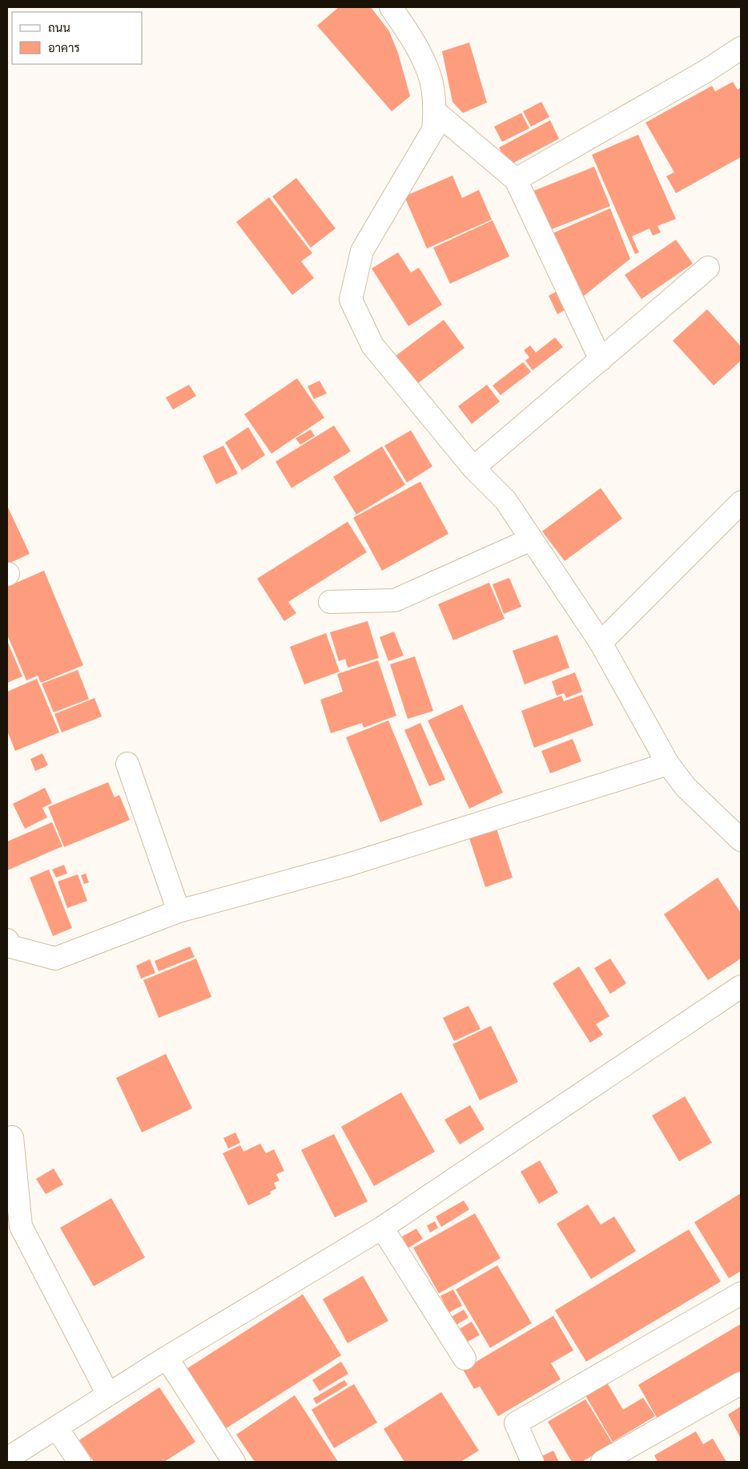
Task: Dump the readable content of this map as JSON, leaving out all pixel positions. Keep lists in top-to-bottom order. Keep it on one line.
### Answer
{"legend":["ถนน","อาคาร"]}
